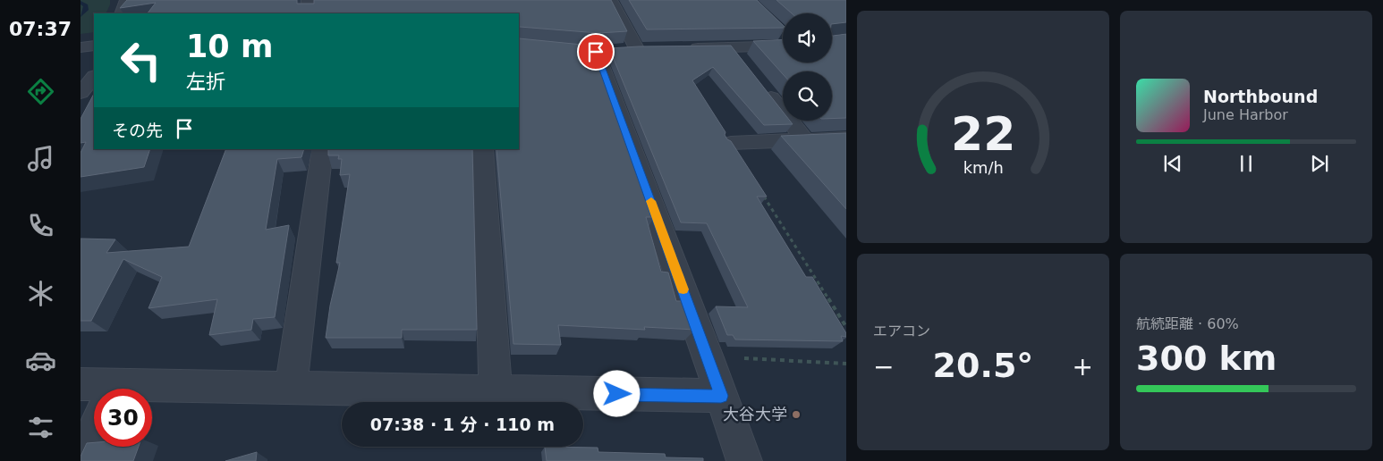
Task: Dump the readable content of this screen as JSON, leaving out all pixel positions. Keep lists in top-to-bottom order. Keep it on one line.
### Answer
{"places":["大谷大学"],"page":{"tabs":"07:37","turn":["10 m","左折"],"song":["Northbound","June Harbor"],"then":"その先","tile":["エアコン",["航続距離 · 60%","300 km"]],"heat":["−","20.5°","+"],"limit":"30","trip":"07:38 · 1 分 · 110 m","gauge":["22","km/h"]}}
